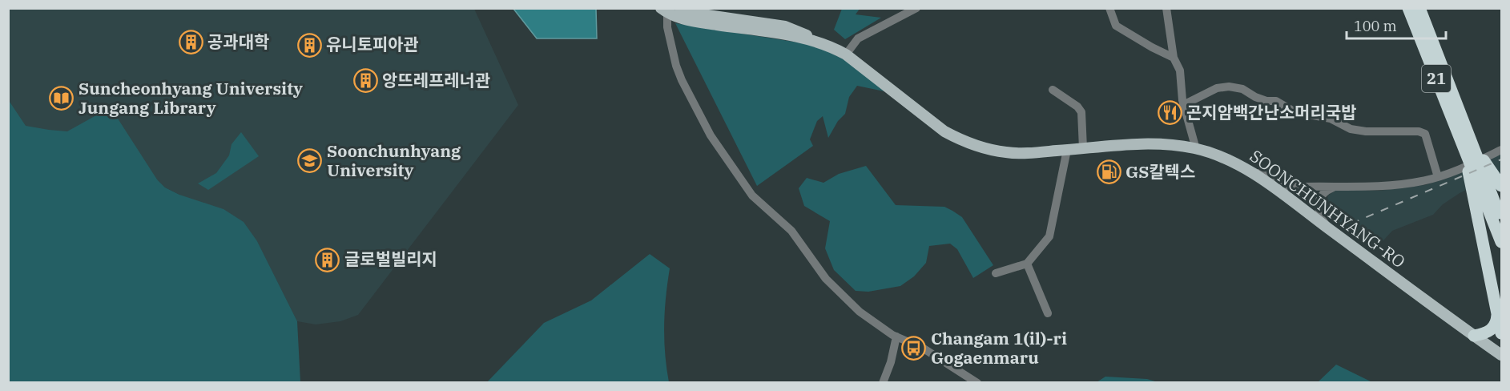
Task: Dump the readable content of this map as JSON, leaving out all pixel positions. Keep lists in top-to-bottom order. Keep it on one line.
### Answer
{"streets":{"highway":["21"],"main road":["SOONCHUNHYANG-RO"]},"places":{"building":["공과대학","유니토피아관","앙뜨레프레너관","글로벌빌리지"],"library":["Suncheonhyang University Jungang Library"],"restaurant":["곤지암백간난소머리국밥"],"school or university":["Soonchunhyang University"],"fuel station":["GS칼텍스"],"bus stop":["Changam 1(il)-ri Gogaenmaru"]},"scale_bar":"100 m"}
